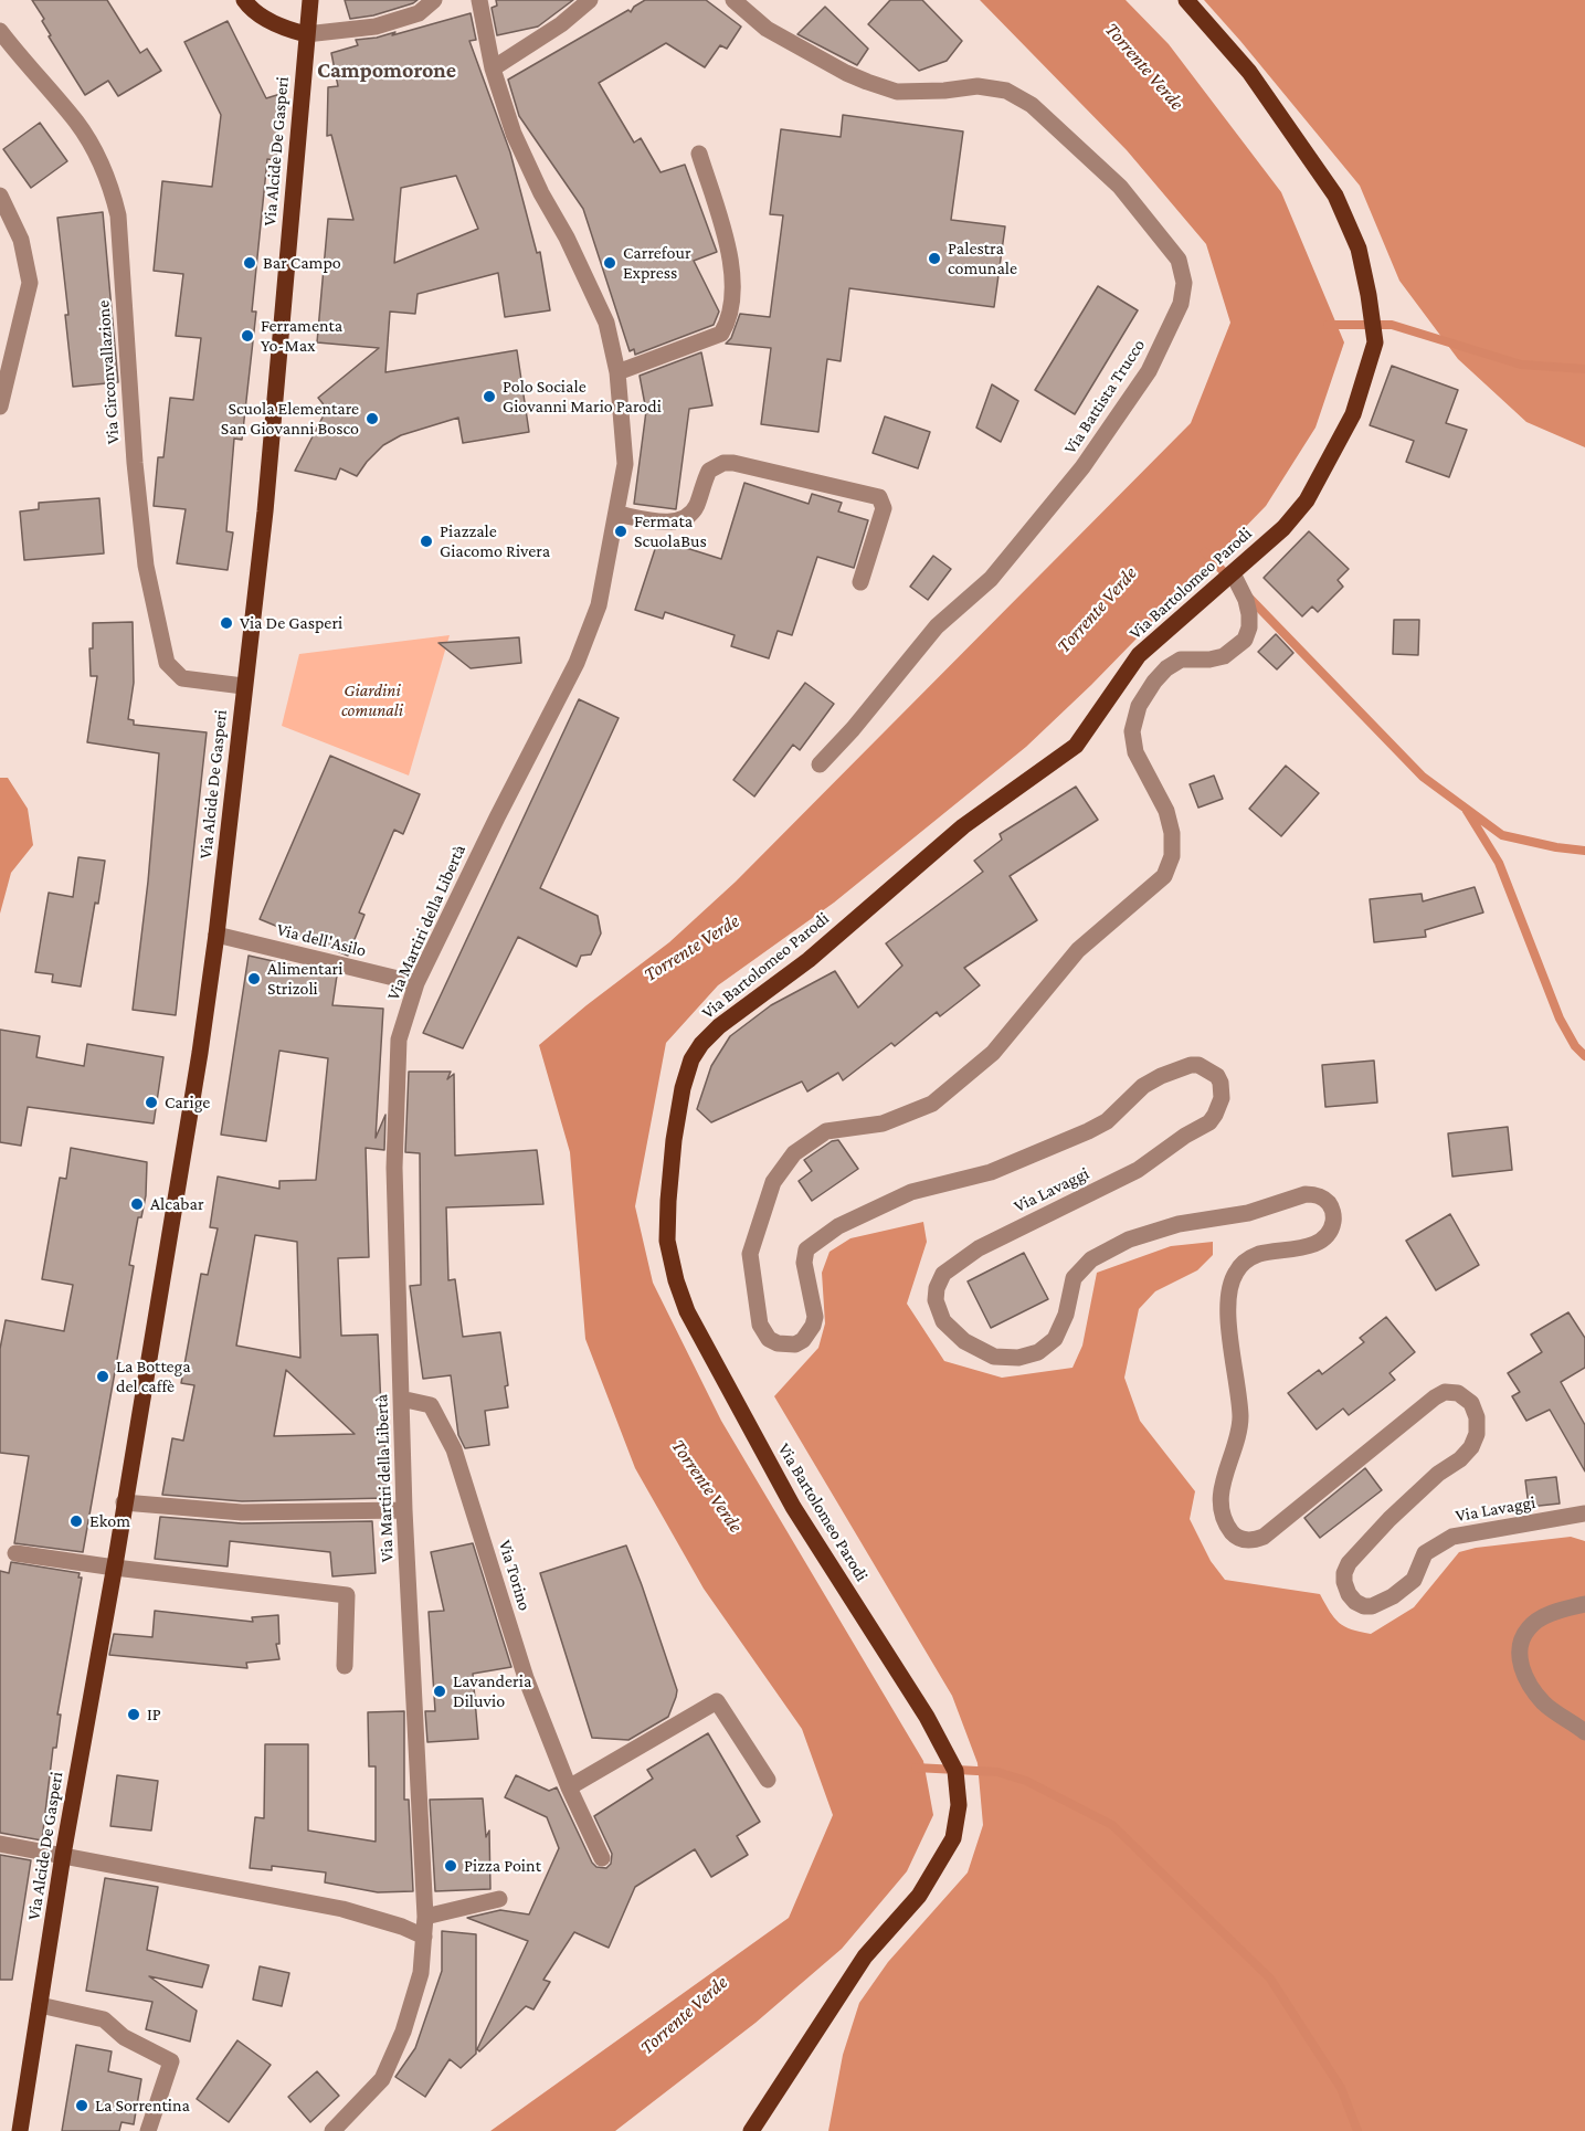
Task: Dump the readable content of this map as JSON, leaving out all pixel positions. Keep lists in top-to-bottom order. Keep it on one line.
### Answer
{"streets":{"main road":["Via Alcide De Gasperi","Via Bartolomeo Parodi"],"street":["Via Circonvallazione","Via Battista Trucco","Via Martiri della Libertà","Via dell'Asilo","Via Lavaggi","Via Torino"]},"crossings":[["Via Alcide De Gasperi","Via Circonvallazione"],["Via Alcide De Gasperi","Via dell'Asilo"],["Via Bartolomeo Parodi","Via Lavaggi"],["Via Martiri della Libertà","Via dell'Asilo"],["Via Martiri della Libertà","Via Torino"]],"districts":["Campomorone"],"water":["Torrente Verde"],"parks":["Giardini comunali"],"places":["Palestra comunale","Bar Campo","Carrefour Express","Ferramenta Yo-Max","Polo Sociale Giovanni Mario Parodi","Scuola Elementare San Giovanni Bosco","Fermata ScuolaBus","Piazzale Giacomo Rivera","Via De Gasperi","Alimentari Strizoli","Carige","Alcabar","La Bottega del caffè","Ekom","Lavanderia Diluvio","IP","Pizza Point","La Sorrentina"]}
